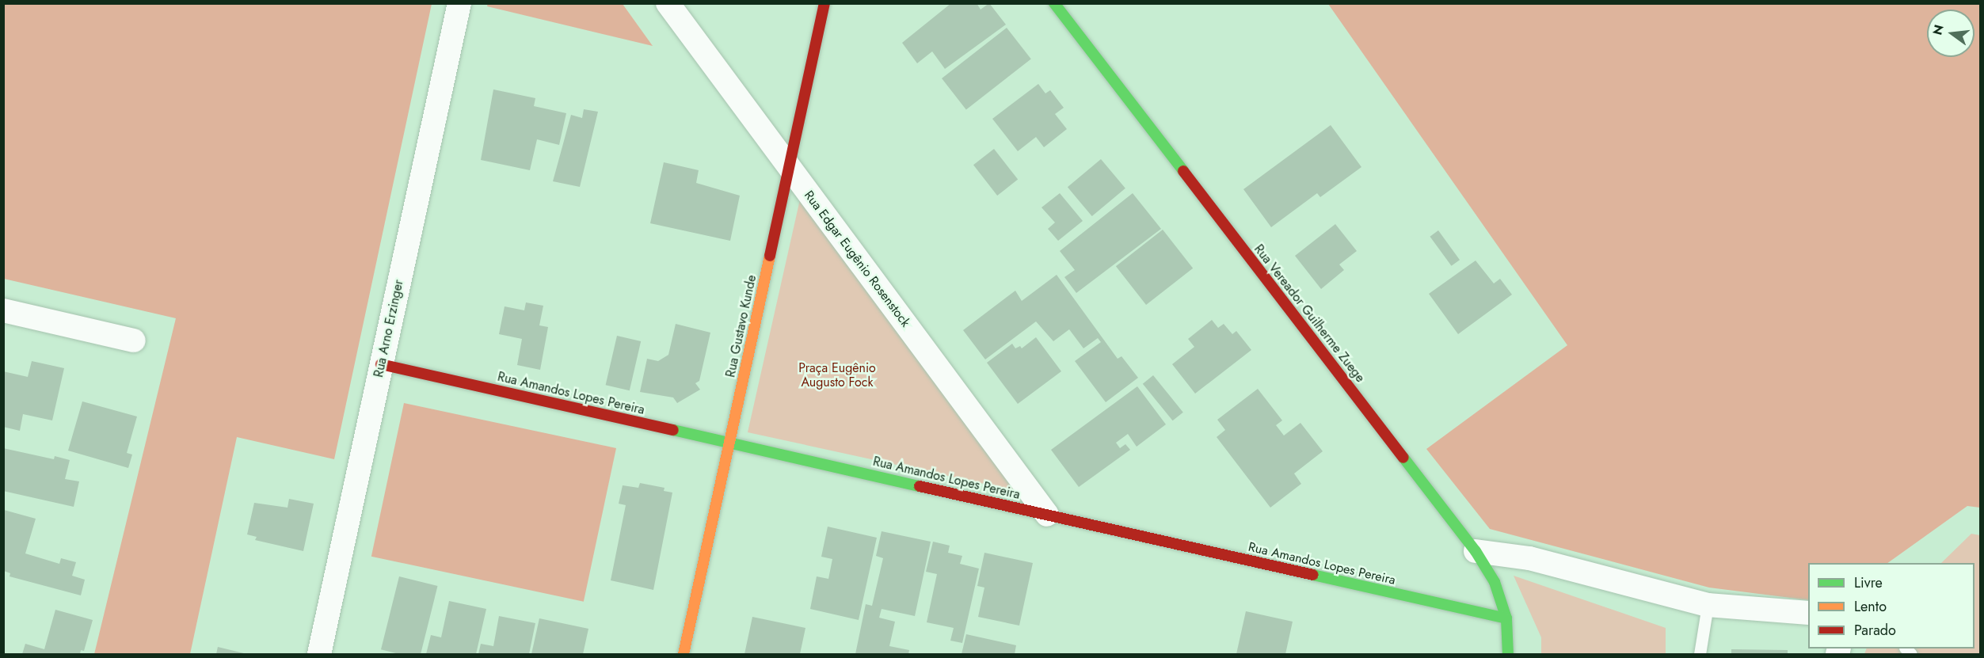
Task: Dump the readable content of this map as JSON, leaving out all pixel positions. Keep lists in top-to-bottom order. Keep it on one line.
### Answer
{"streets":{"street":["Rua Edgar Eugênio Rosenstock","Rua Vereador Guilherme Zuege","Rua Gustavo Kunde","Rua Arno Erzinger","Rua Amandos Lopes Pereira"]},"crossings":[["Rua Edgar Eugênio Rosenstock","Rua Gustavo Kunde"],["Rua Edgar Eugênio Rosenstock","Rua Amandos Lopes Pereira"],["Rua Vereador Guilherme Zuege","Rua Amandos Lopes Pereira"],["Rua Gustavo Kunde","Rua Amandos Lopes Pereira"],["Rua Arno Erzinger","Rua Amandos Lopes Pereira"]],"parks":["Praça Eugênio Augusto Fock"],"legend":["Livre","Lento","Parado"],"north":"left"}
